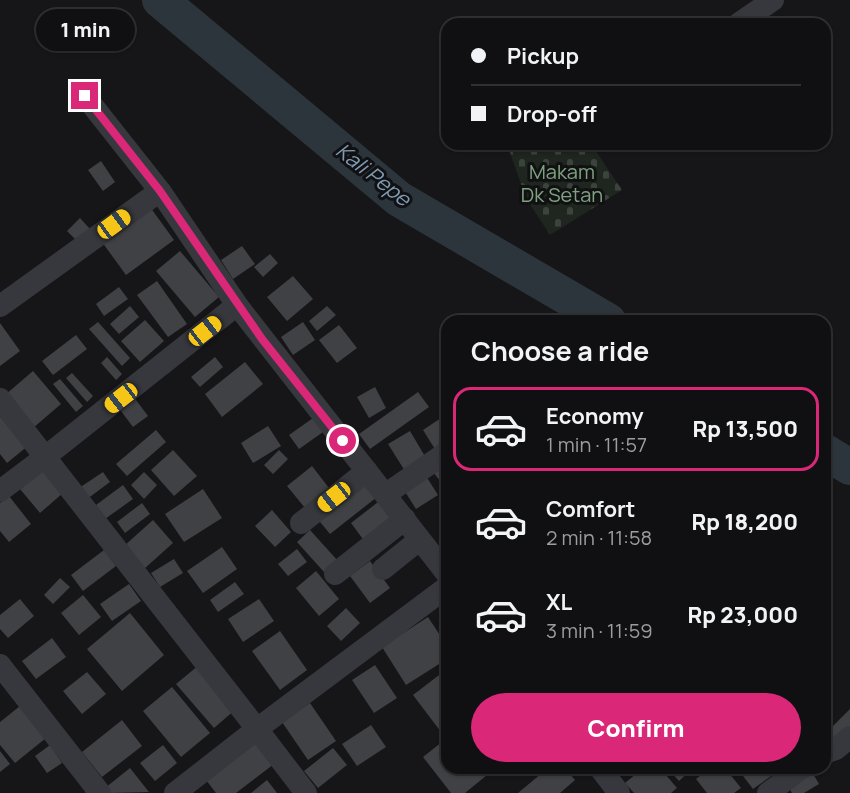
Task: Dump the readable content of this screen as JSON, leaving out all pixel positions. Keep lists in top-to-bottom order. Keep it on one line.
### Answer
{"water":["Kali Pepe"],"parks":["Makam Dk Setan"],"page":{"bubble":"1 min","banner":["Pickup","Drop-off"],"heading":"Choose a ride","list":[{"name":"Economy","note":"1 min · 11:57","value":"Rp 13,500"},{"name":"Comfort","note":"2 min · 11:58","value":"Rp 18,200"},{"name":"XL","note":"3 min · 11:59","value":"Rp 23,000"}],"buttons":"Confirm"}}
